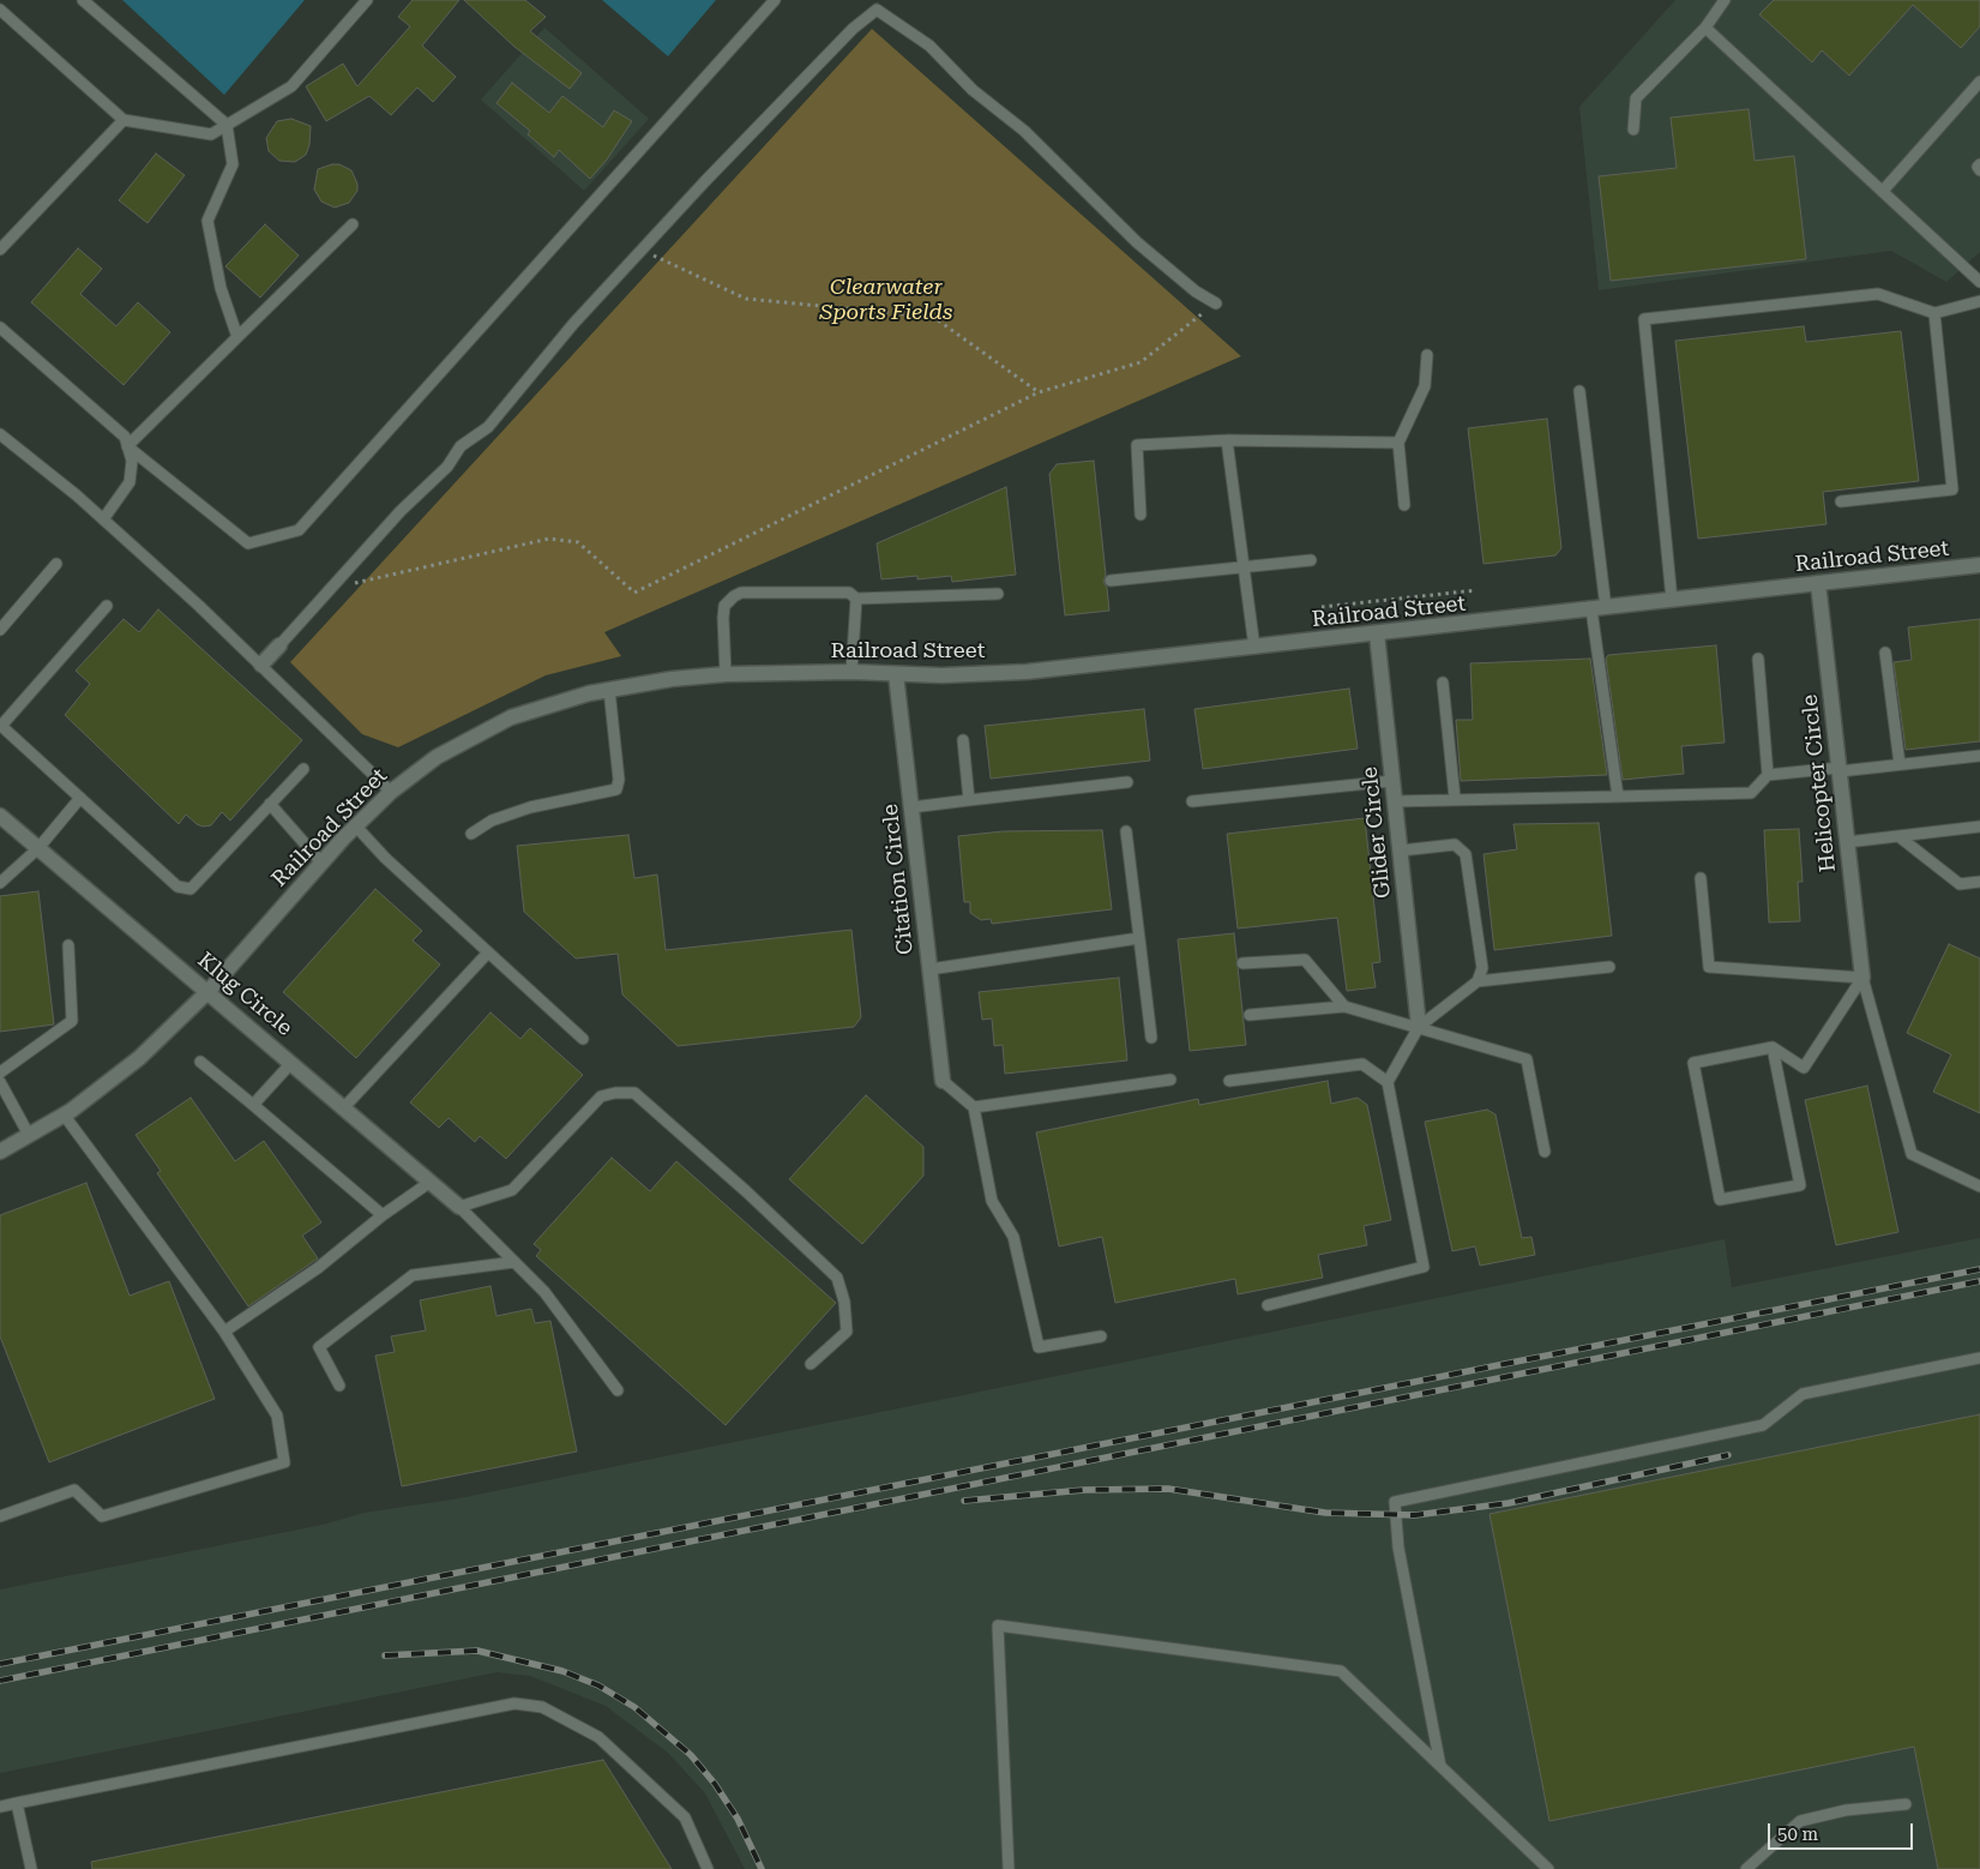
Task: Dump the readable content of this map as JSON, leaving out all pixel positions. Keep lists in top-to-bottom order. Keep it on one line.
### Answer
{"streets":{"main road":["Railroad Street","Helicopter Circle","Glider Circle","Citation Circle","Klug Circle"]},"crossings":[["Railroad Street","Helicopter Circle"],["Railroad Street","Glider Circle"],["Railroad Street","Citation Circle"],["Railroad Street","Klug Circle"]],"parks":["Clearwater Sports Fields"],"scale_bar":"50 m"}
